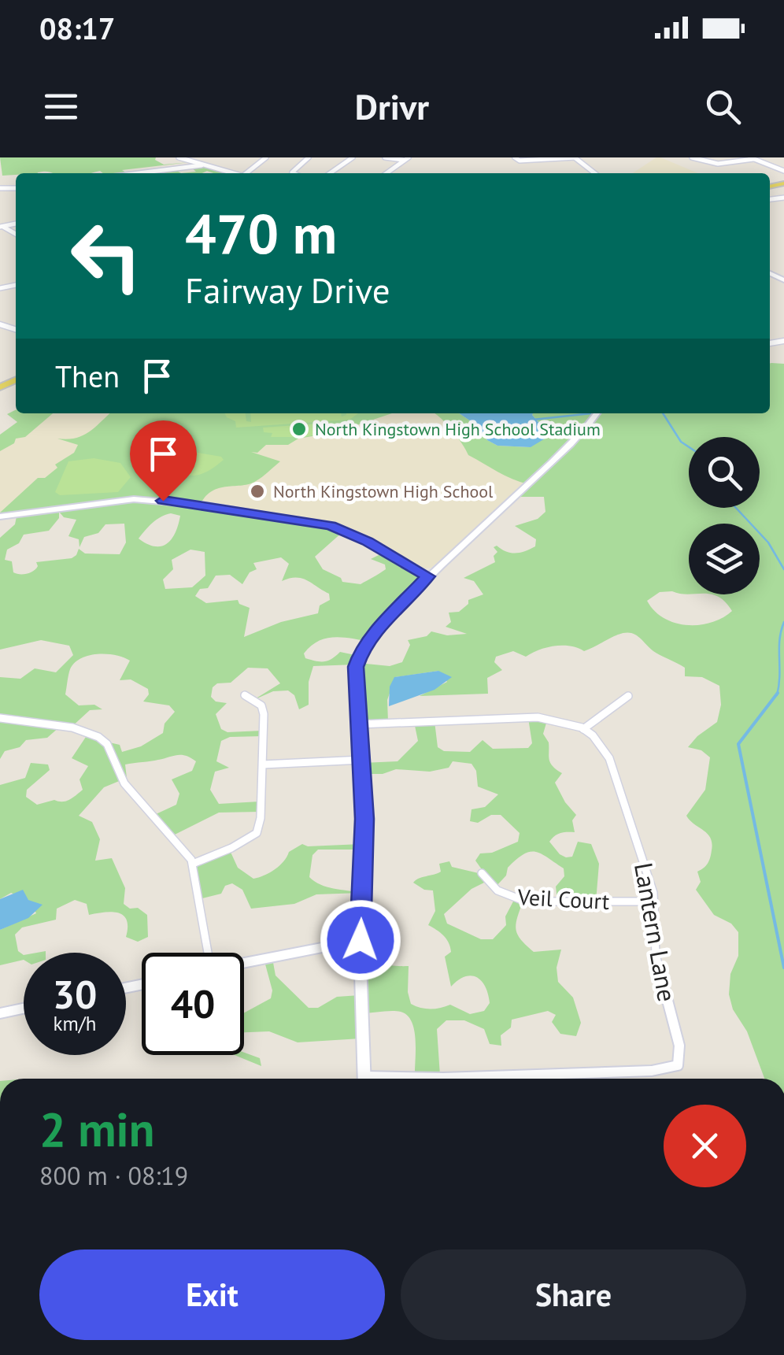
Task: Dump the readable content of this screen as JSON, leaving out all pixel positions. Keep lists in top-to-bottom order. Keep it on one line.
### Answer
{"streets":{"street":["Veil Court","Lantern Lane"]},"crossings":[["Veil Court","Lantern Lane"]],"places":["North Kingstown High School Stadium","North Kingstown High School"],"page":{"status":"08:17","header":"Drivr","turn":["470 m","Fairway Drive"],"then":"Then","speed":"30 km/h","limit":"40","heading":["2 min","800 m · 08:19"],"buttons":["Exit","Share"]}}
